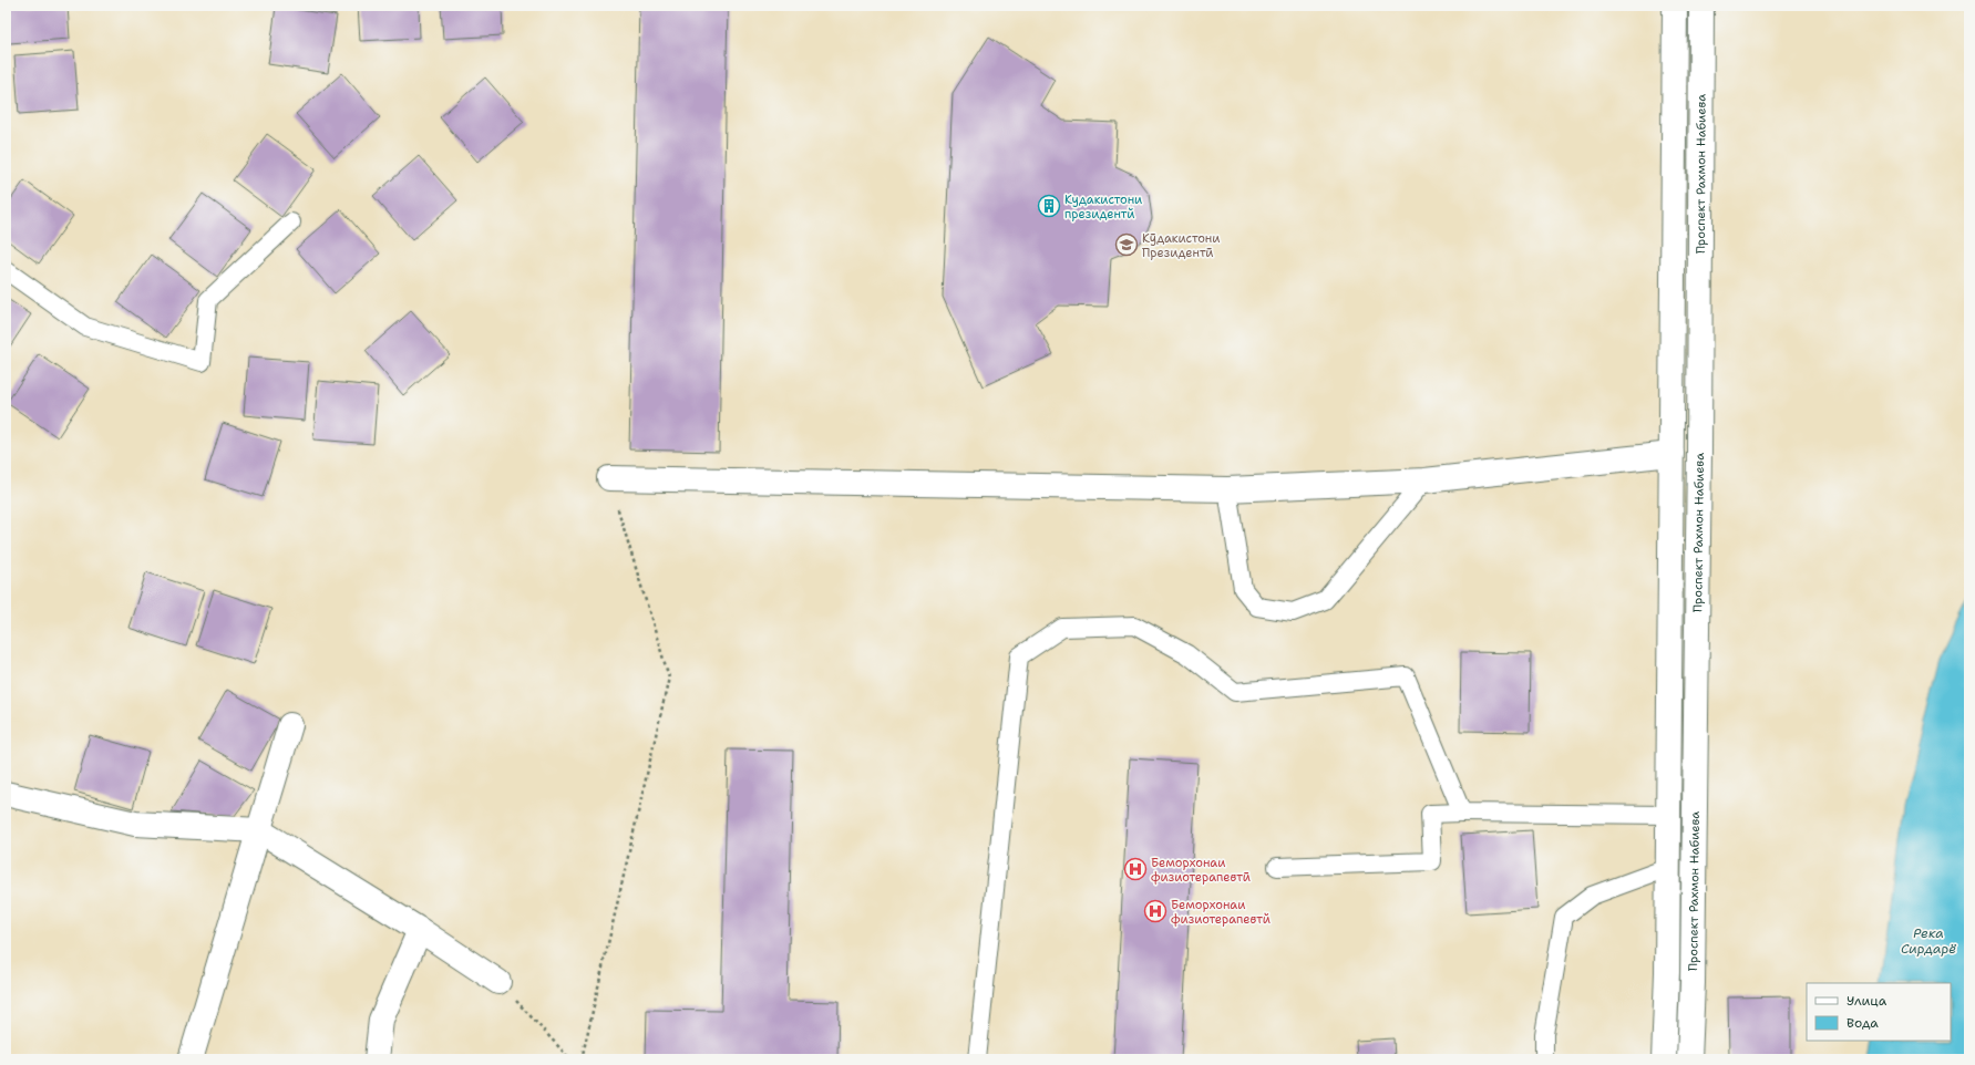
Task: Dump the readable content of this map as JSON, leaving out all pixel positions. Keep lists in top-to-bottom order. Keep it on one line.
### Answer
{"streets":{"main road":["Проспект Рахмон Набиева"]},"water":["Река Сирдарё"],"places":{"building":["Кудакистони президентй"],"school or university":["Кӯдакистони Президентӣ"],"hospital":["Беморхонаи физиотерапевтӣ","Беморхонаи физиотерапевтй"]},"legend":["Улица","Вода"]}
